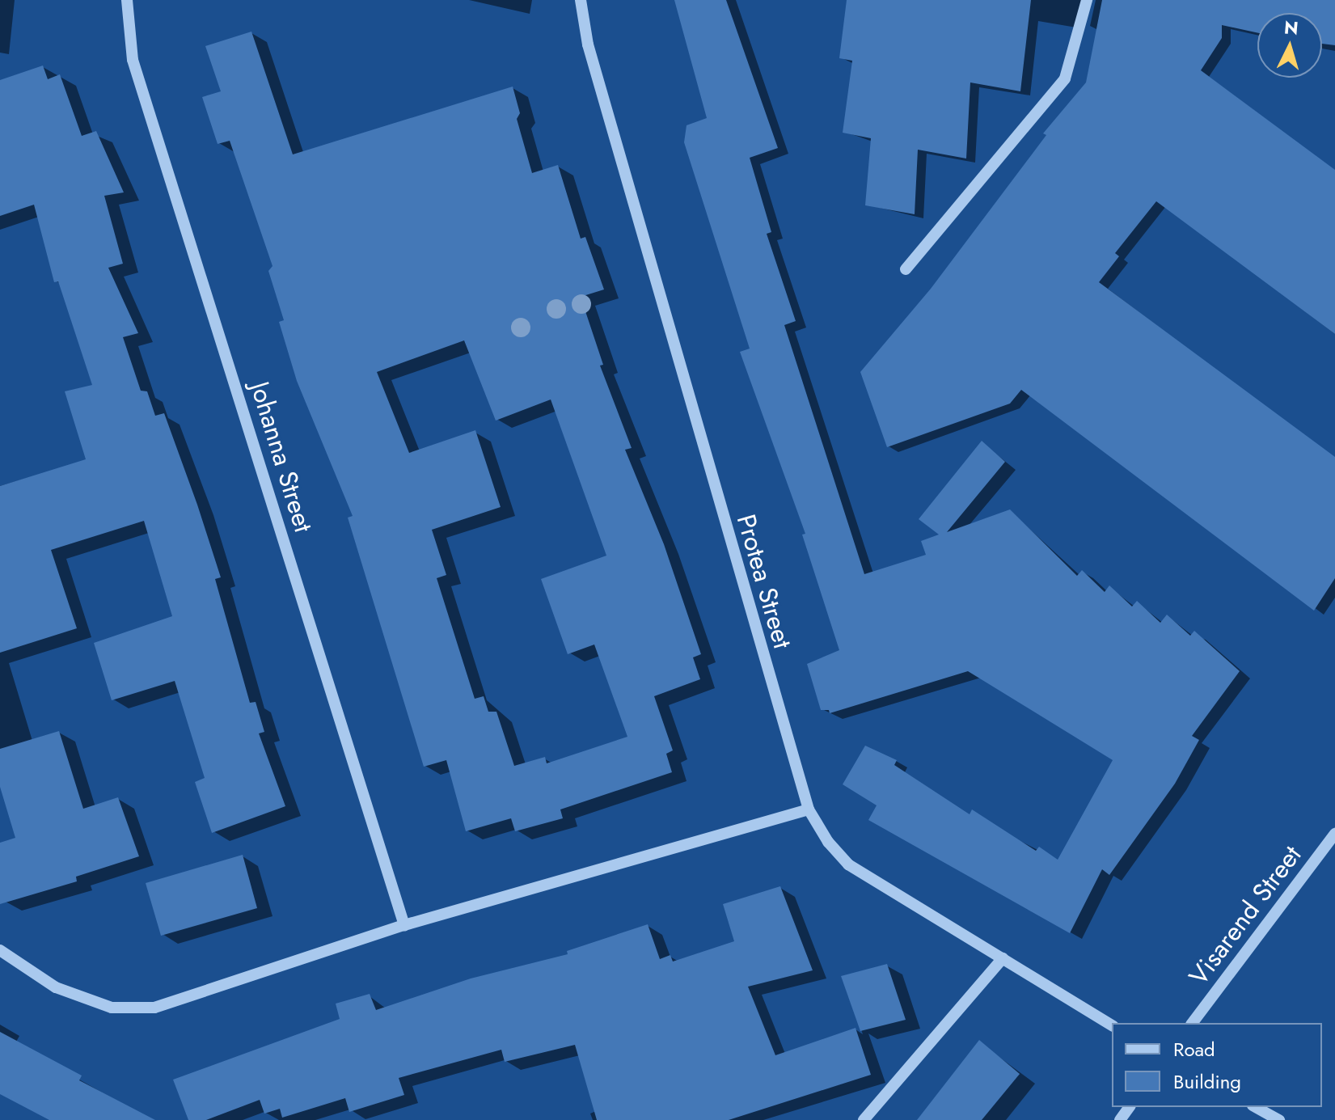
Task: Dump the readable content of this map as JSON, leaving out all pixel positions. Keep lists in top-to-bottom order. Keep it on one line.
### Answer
{"streets":{"street":["Johanna Street","Protea Street","Visarend Street"]},"legend":["Road","Building"],"north":"top"}
